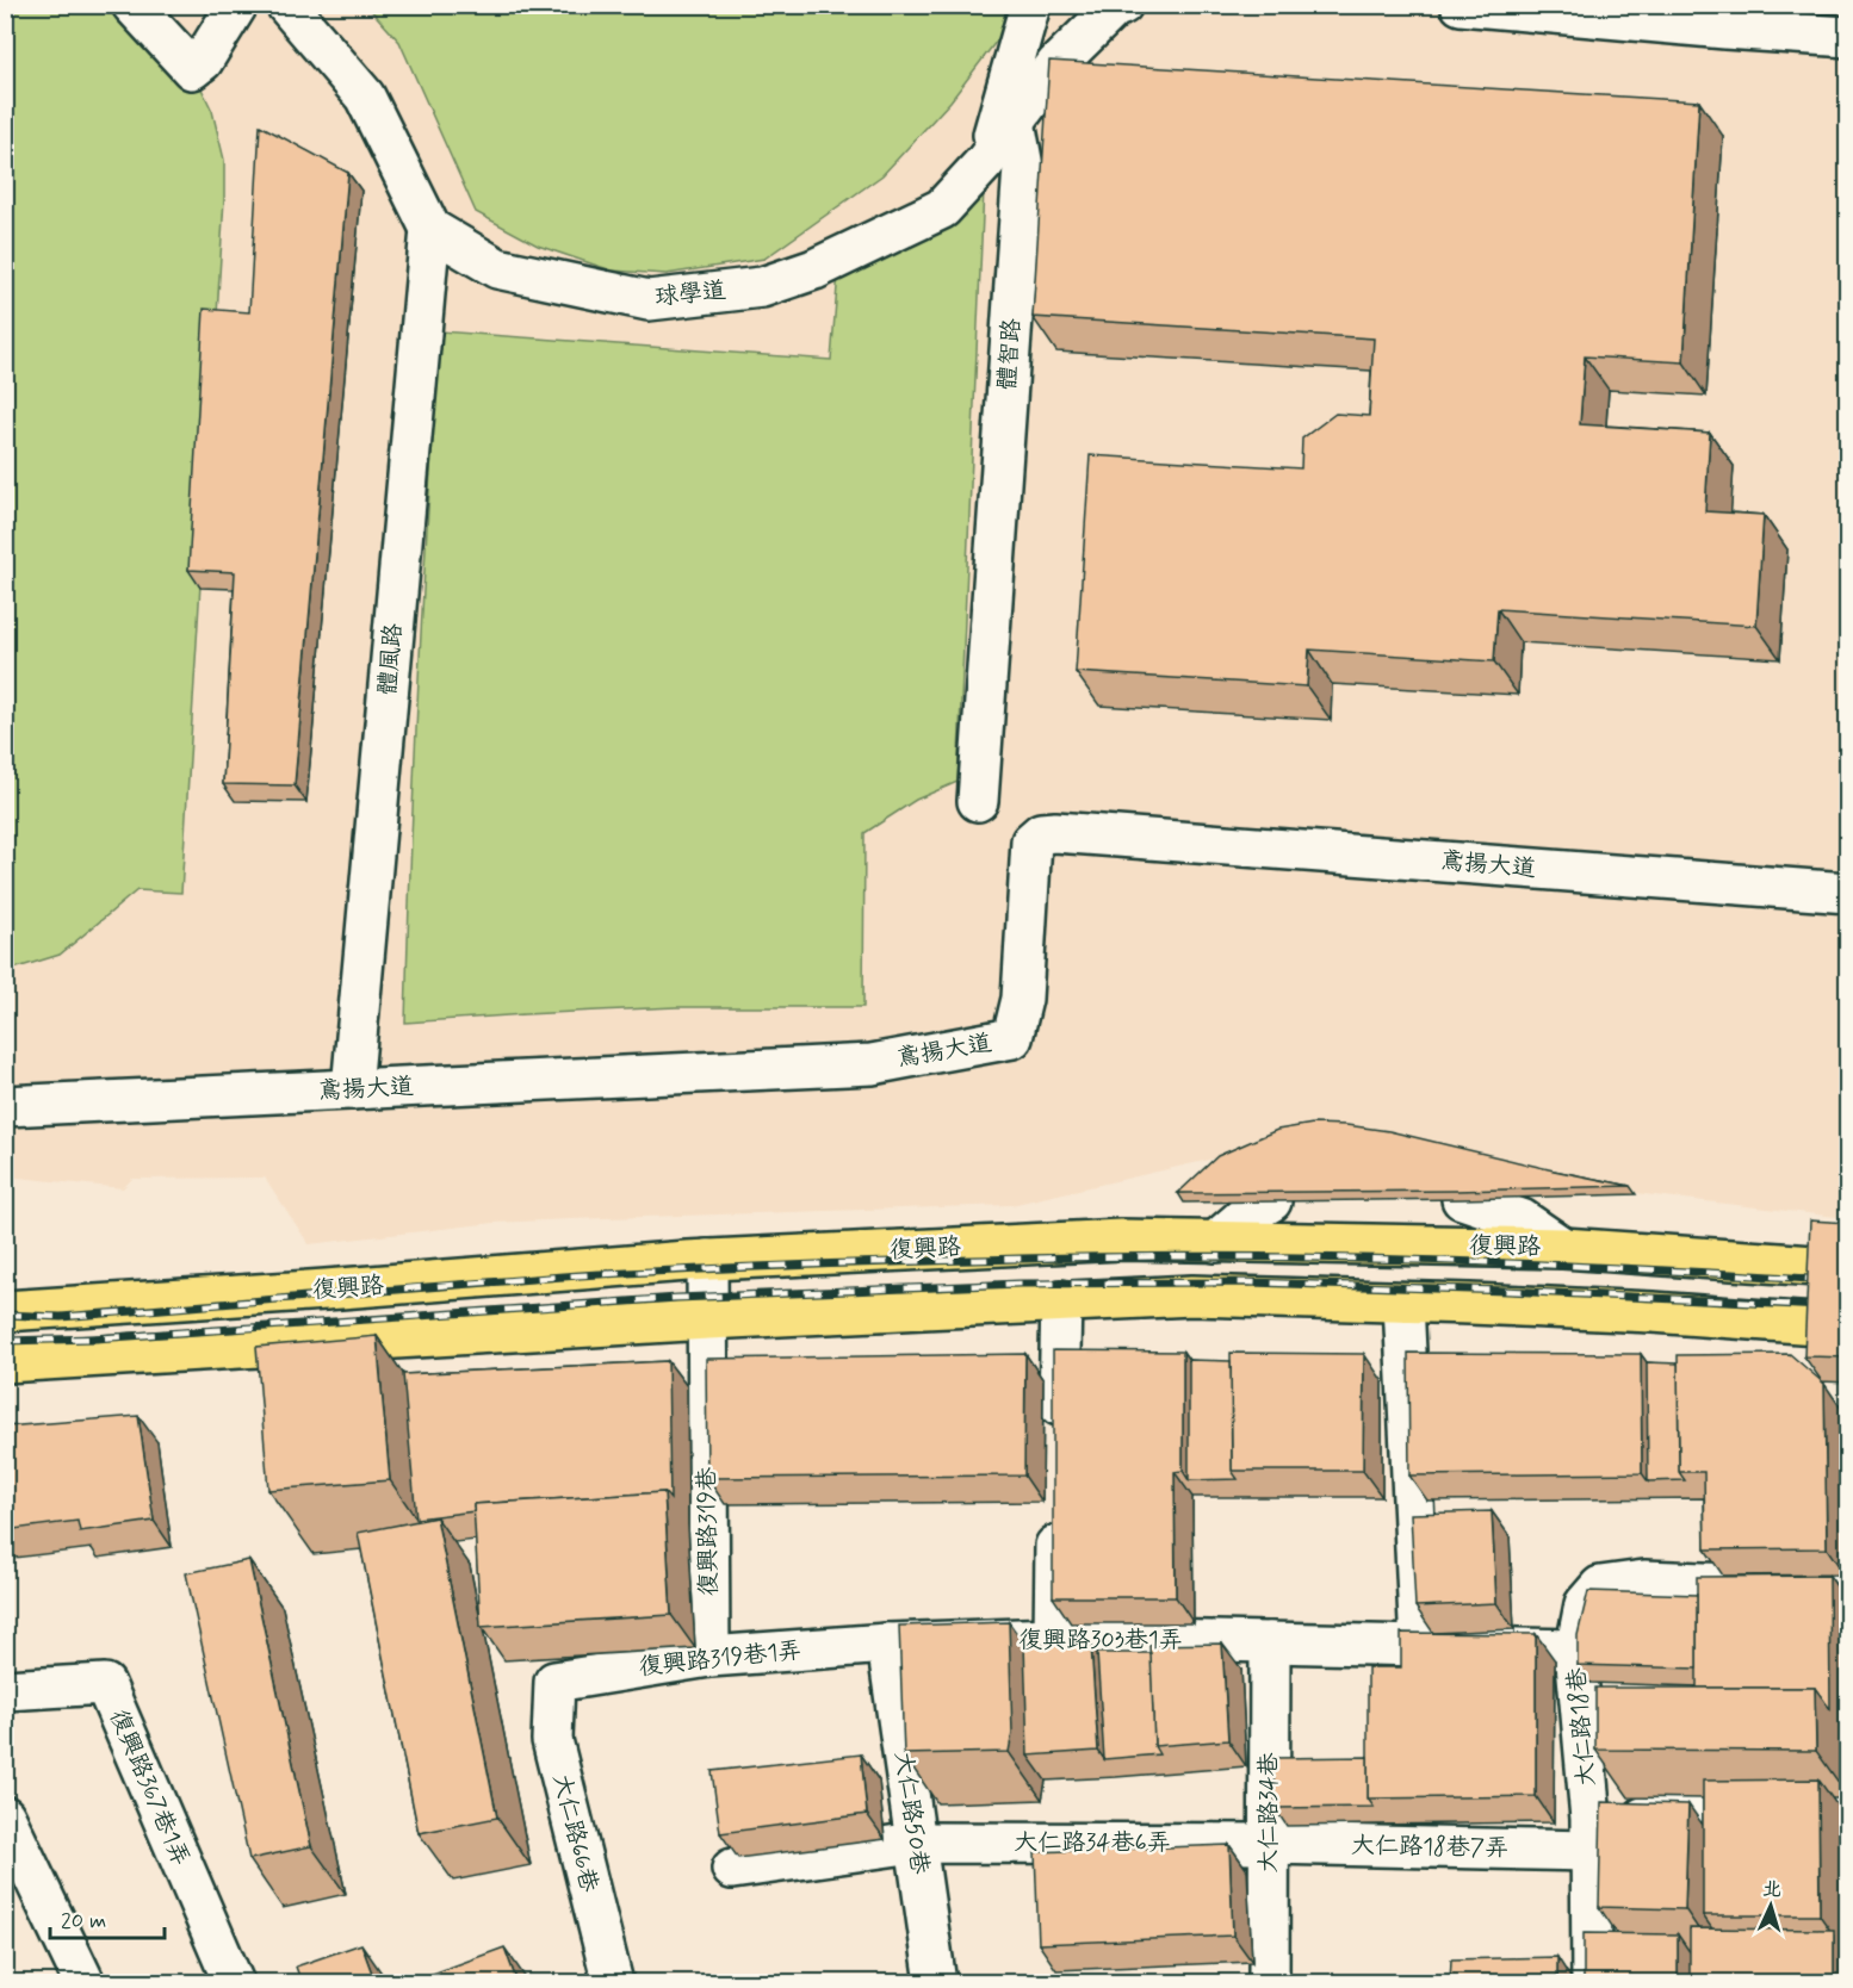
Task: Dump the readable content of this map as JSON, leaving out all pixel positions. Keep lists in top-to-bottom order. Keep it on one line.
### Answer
{"streets":{"main road":["復興路"],"street":["球學道","體智路","體風路","鳶揚大道","復興路319巷","復興路303巷1弄","復興路319巷1弄","大仁路18巷","復興路367巷1弄","大仁路50巷","大仁路34巷","大仁路66巷","大仁路34巷6弄","大仁路18巷7弄"]},"crossings":[["球學道","體智路"],["球學道","體風路"],["體風路","鳶揚大道"],["復興路","復興路319巷"],["復興路319巷","復興路319巷1弄"],["復興路303巷1弄","復興路319巷1弄"],["復興路303巷1弄","大仁路18巷"],["復興路303巷1弄","大仁路50巷"],["復興路303巷1弄","大仁路34巷"],["復興路319巷1弄","大仁路50巷"],["復興路319巷1弄","大仁路66巷"],["大仁路18巷","大仁路34巷"],["大仁路18巷","大仁路18巷7弄"],["大仁路50巷","大仁路34巷6弄"],["大仁路34巷","大仁路34巷6弄"],["大仁路34巷","大仁路18巷7弄"],["大仁路34巷6弄","大仁路18巷7弄"]],"scale_bar":"20 m","north":"top"}
